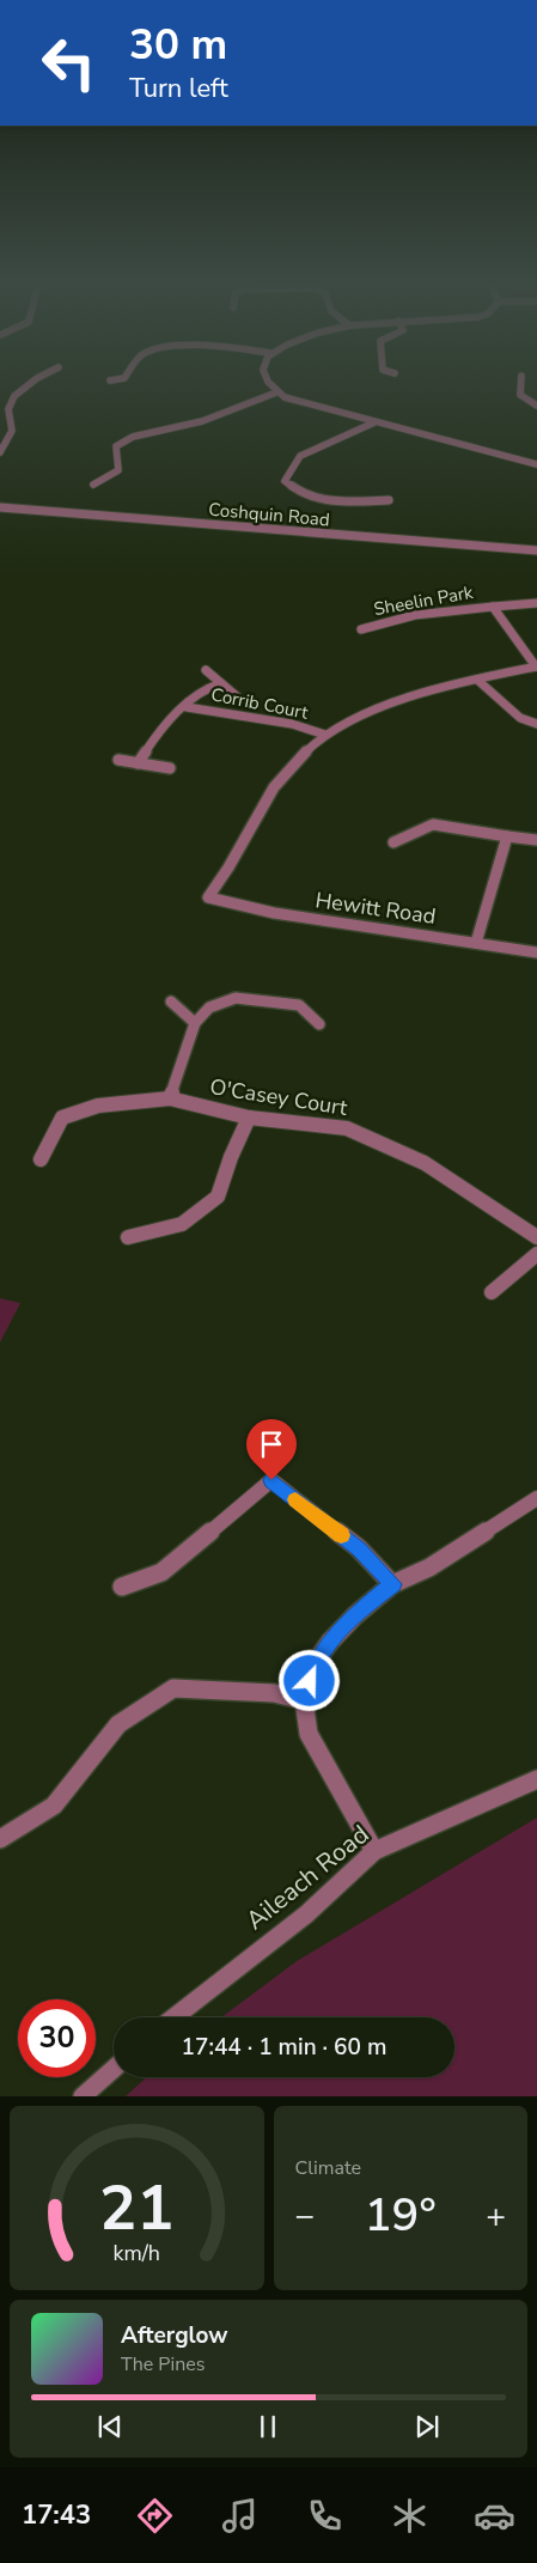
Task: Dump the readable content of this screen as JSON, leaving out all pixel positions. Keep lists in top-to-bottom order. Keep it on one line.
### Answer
{"streets":{"street":["Coshquin Road","Sheelin Park","Corrib Court","Hewitt Road","O'Casey Court","Aileach Road"]},"crossings":[["Corrib Court","Hewitt Road"]],"page":{"turn":["30 m","Turn left"],"limit":"30","trip":"17:44 · 1 min · 60 m","tile":"Climate","heat":["−","19°","+"],"song":["Afterglow","The Pines"],"tabs":"17:43","gauge":["21","km/h"]}}
